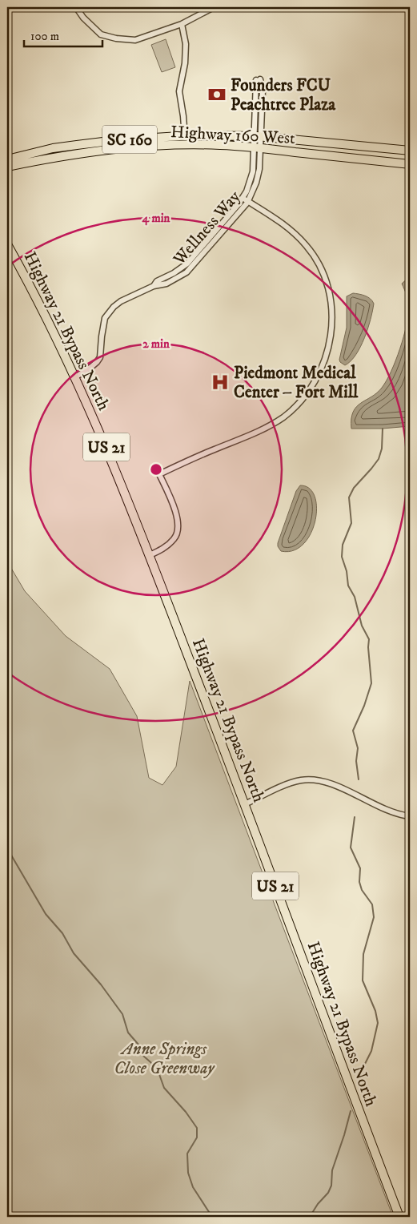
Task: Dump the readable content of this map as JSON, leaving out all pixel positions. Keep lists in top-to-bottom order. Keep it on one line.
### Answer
{"streets":{"main road":["Highway 160 West","SC 160","Highway 21 Bypass North","US 21"],"street":["Wellness Way"]},"crossings":[["Highway 160 West","Wellness Way"],["Wellness Way","Highway 21 Bypass North"]],"parks":["Anne Springs Close Greenway"],"places":{"bank":["Founders FCU Peachtree Plaza"],"hospital":["Piedmont Medical Center – Fort Mill"]},"scale_bar":"100 m","rings":["4 min","2 min"]}
